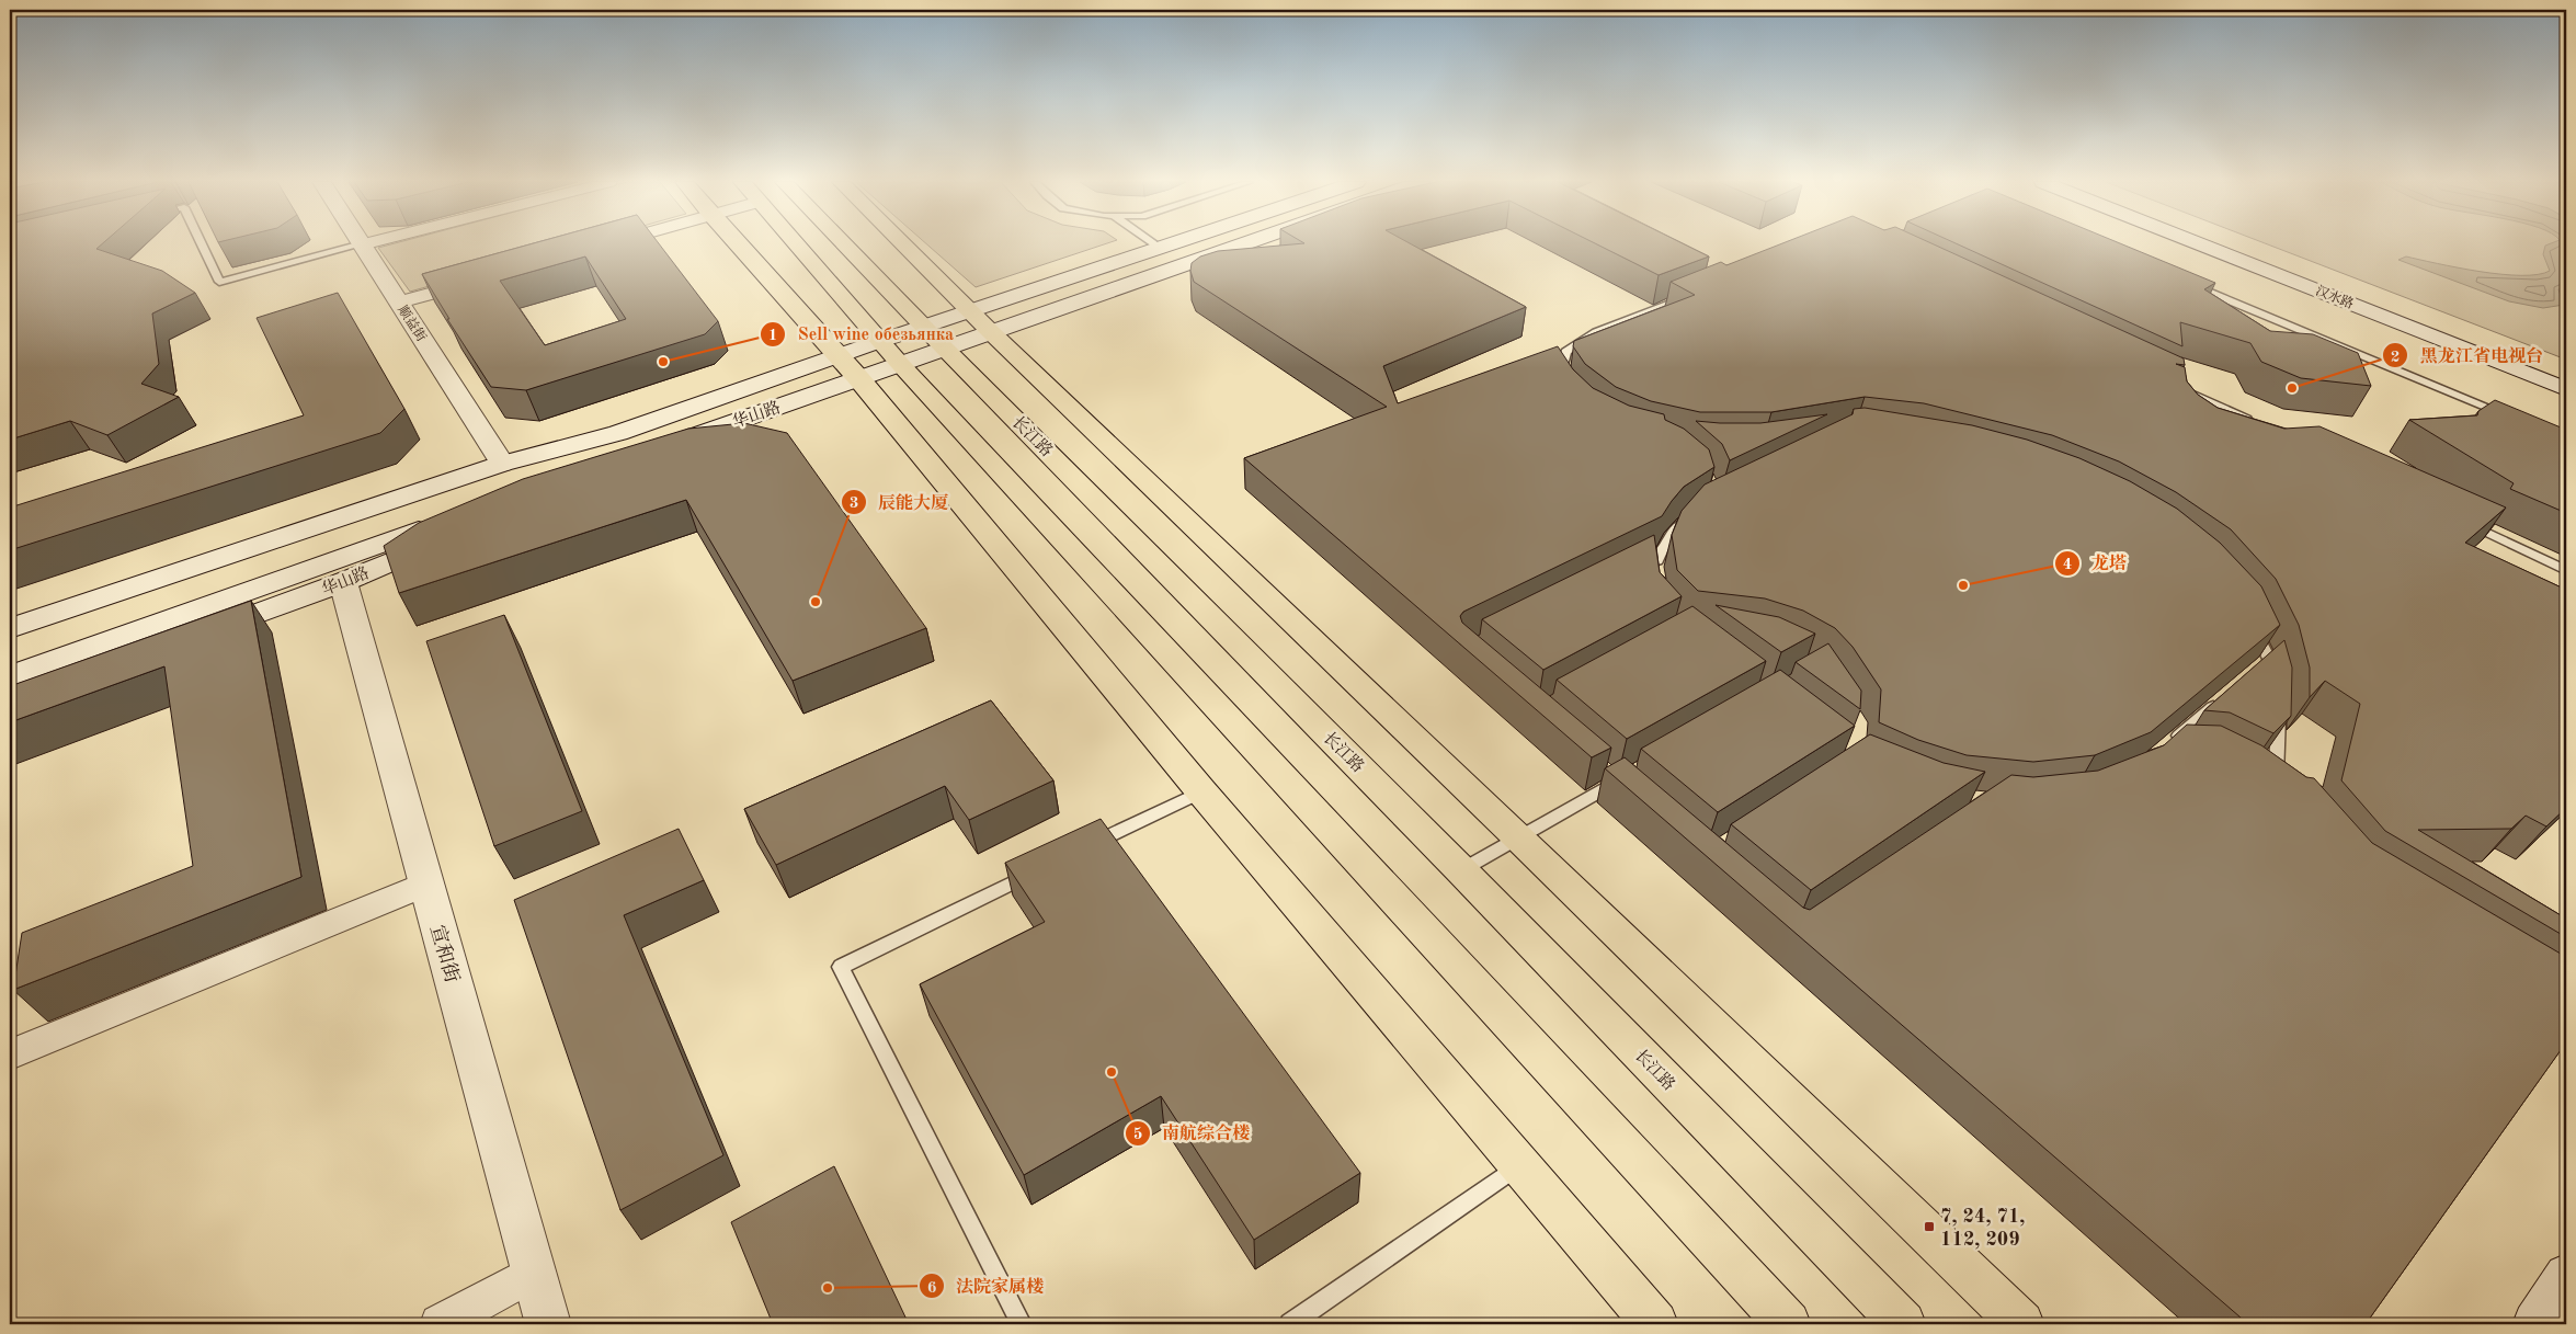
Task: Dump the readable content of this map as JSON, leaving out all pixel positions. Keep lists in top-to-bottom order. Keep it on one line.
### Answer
{"streets":{"main road":["汉水路","顺益街","华山路","长江路","宣和街"]},"crossings":[["顺益街","华山路"],["华山路","长江路"],["华山路","宣和街"]],"places":{"other":["Sell wine обезьянка","黑龙江省电视台","龙塔","辰能大厦","南航综合楼","法院家属楼"],"transit":["7, 24, 71, 112, 209"]}}
